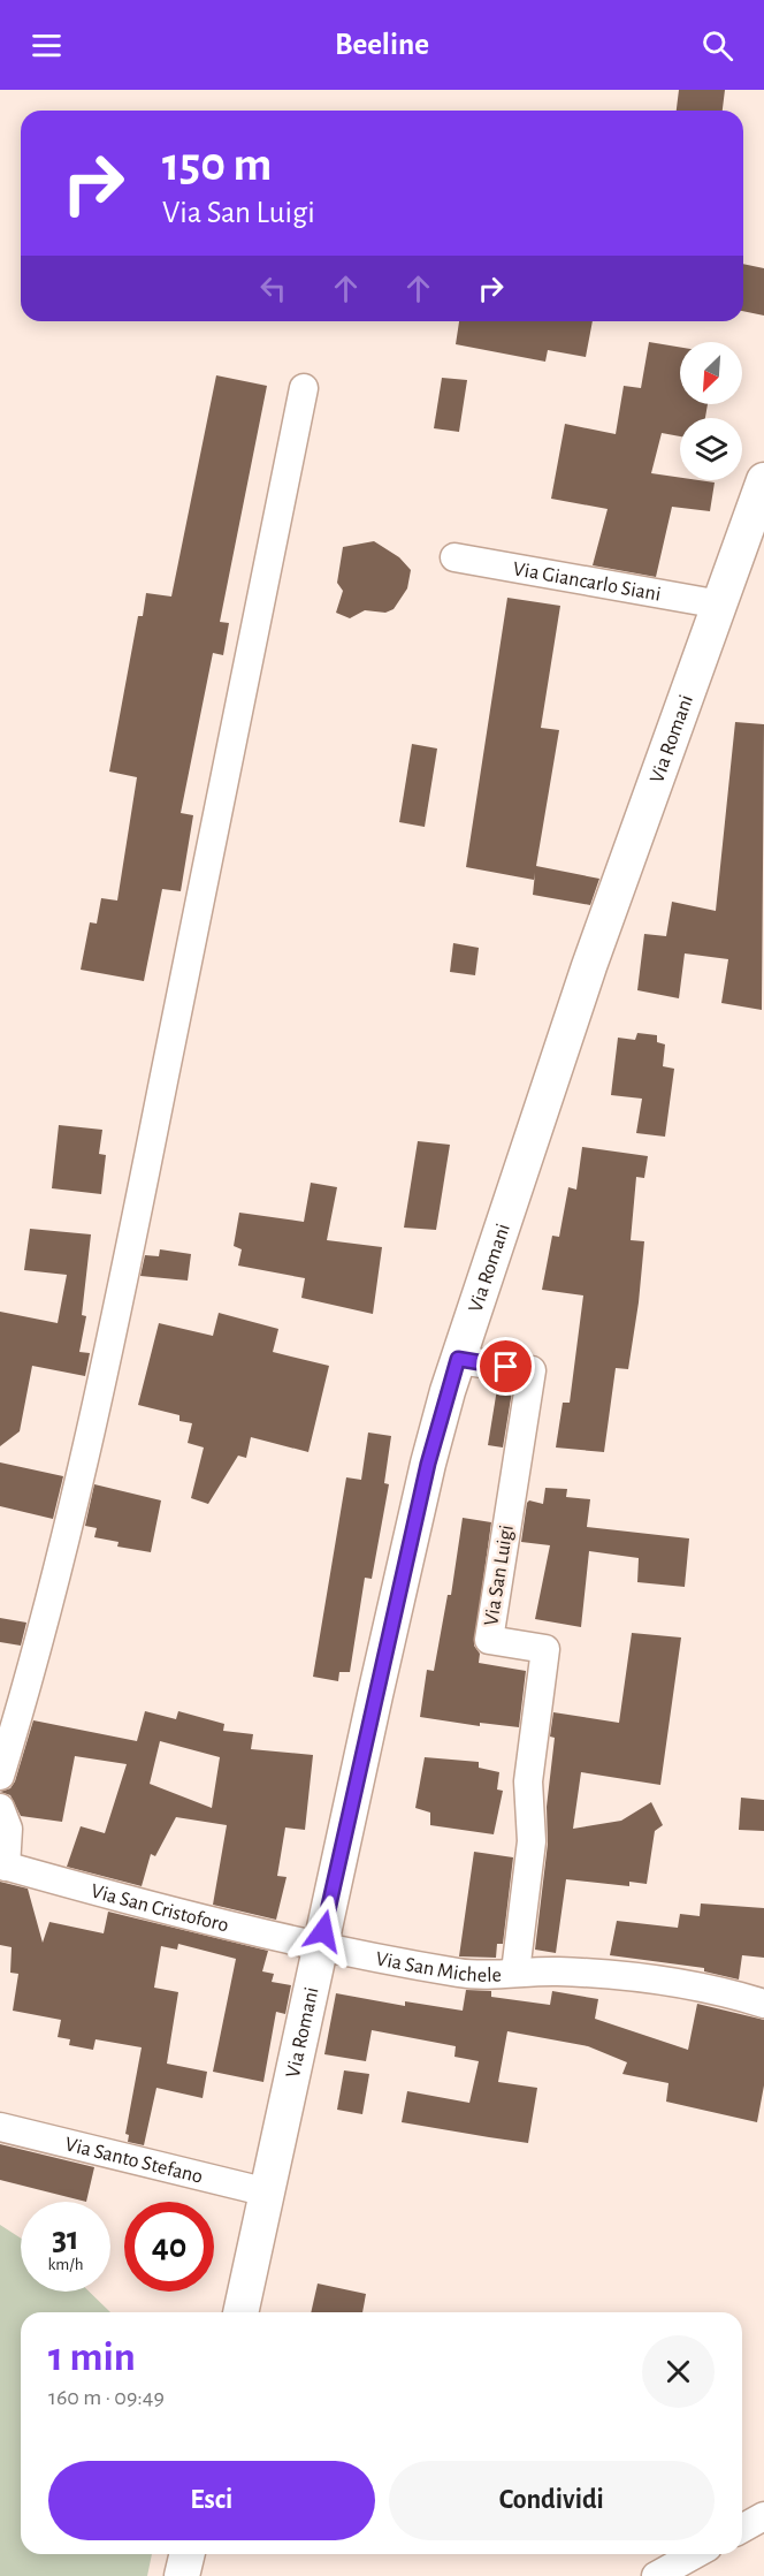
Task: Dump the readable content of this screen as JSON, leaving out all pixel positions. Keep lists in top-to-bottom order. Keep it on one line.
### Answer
{"streets":{"street":["Via Giancarlo Siani","Via Romani","Via San Luigi","Via San Cristoforo","Via San Michele","Via Santo Stefano"]},"crossings":[["Via Giancarlo Siani","Via Romani"],["Via Romani","Via San Luigi"],["Via Romani","Via San Cristoforo"],["Via Romani","Via San Michele"],["Via Romani","Via Santo Stefano"],["Via San Luigi","Via San Michele"],["Via San Cristoforo","Via San Michele"]],"north":"bottom left","page":{"header":"Beeline","turn":["150 m","Via San Luigi"],"speed":"31 km/h","limit":"40","heading":["1 min","160 m · 09:49"],"buttons":["Esci","Condividi"]}}
